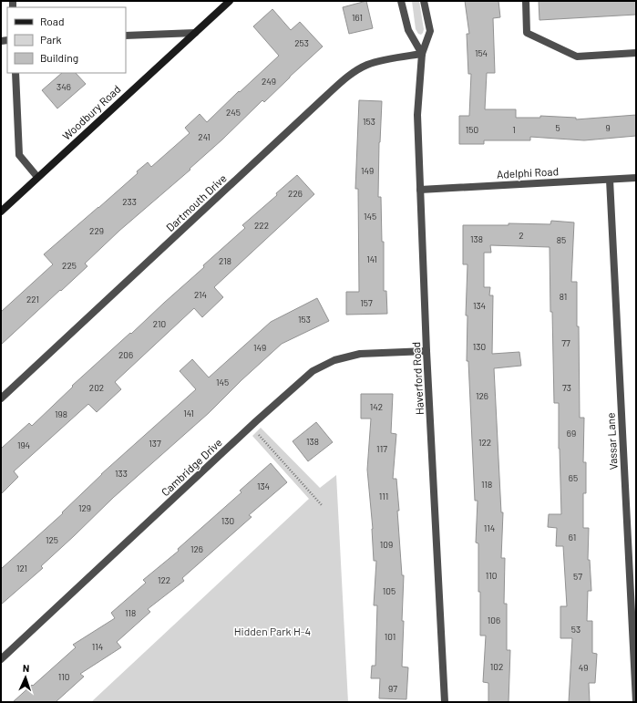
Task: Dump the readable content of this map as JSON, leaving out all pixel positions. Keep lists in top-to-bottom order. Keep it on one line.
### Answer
{"streets":{"main road":["Woodbury Road"],"street":["Adelphi Road","Dartmouth Drive","Haverford Road","Vassar Lane","Cambridge Drive"]},"crossings":[["Adelphi Road","Haverford Road"],["Adelphi Road","Vassar Lane"],["Dartmouth Drive","Haverford Road"],["Haverford Road","Cambridge Drive"]],"parks":["Hidden Park H-4"],"house_numbers":["161","253","154","249","346","245","153","5","9","150","1","241","149","226","233","145","222","229","2","138","85","141","218","225","214","81","221","157","134","153","210","77","130","149","206","145","202","73","126","142","141","198","69","138","122","137","194","117","133","65","118","134","111","129","130","114","61","125","109","126","121","110","57","122","105","118","106","53","101","114","102","49","110","97"],"legend":["Road","Park","Building"],"north":"top"}
